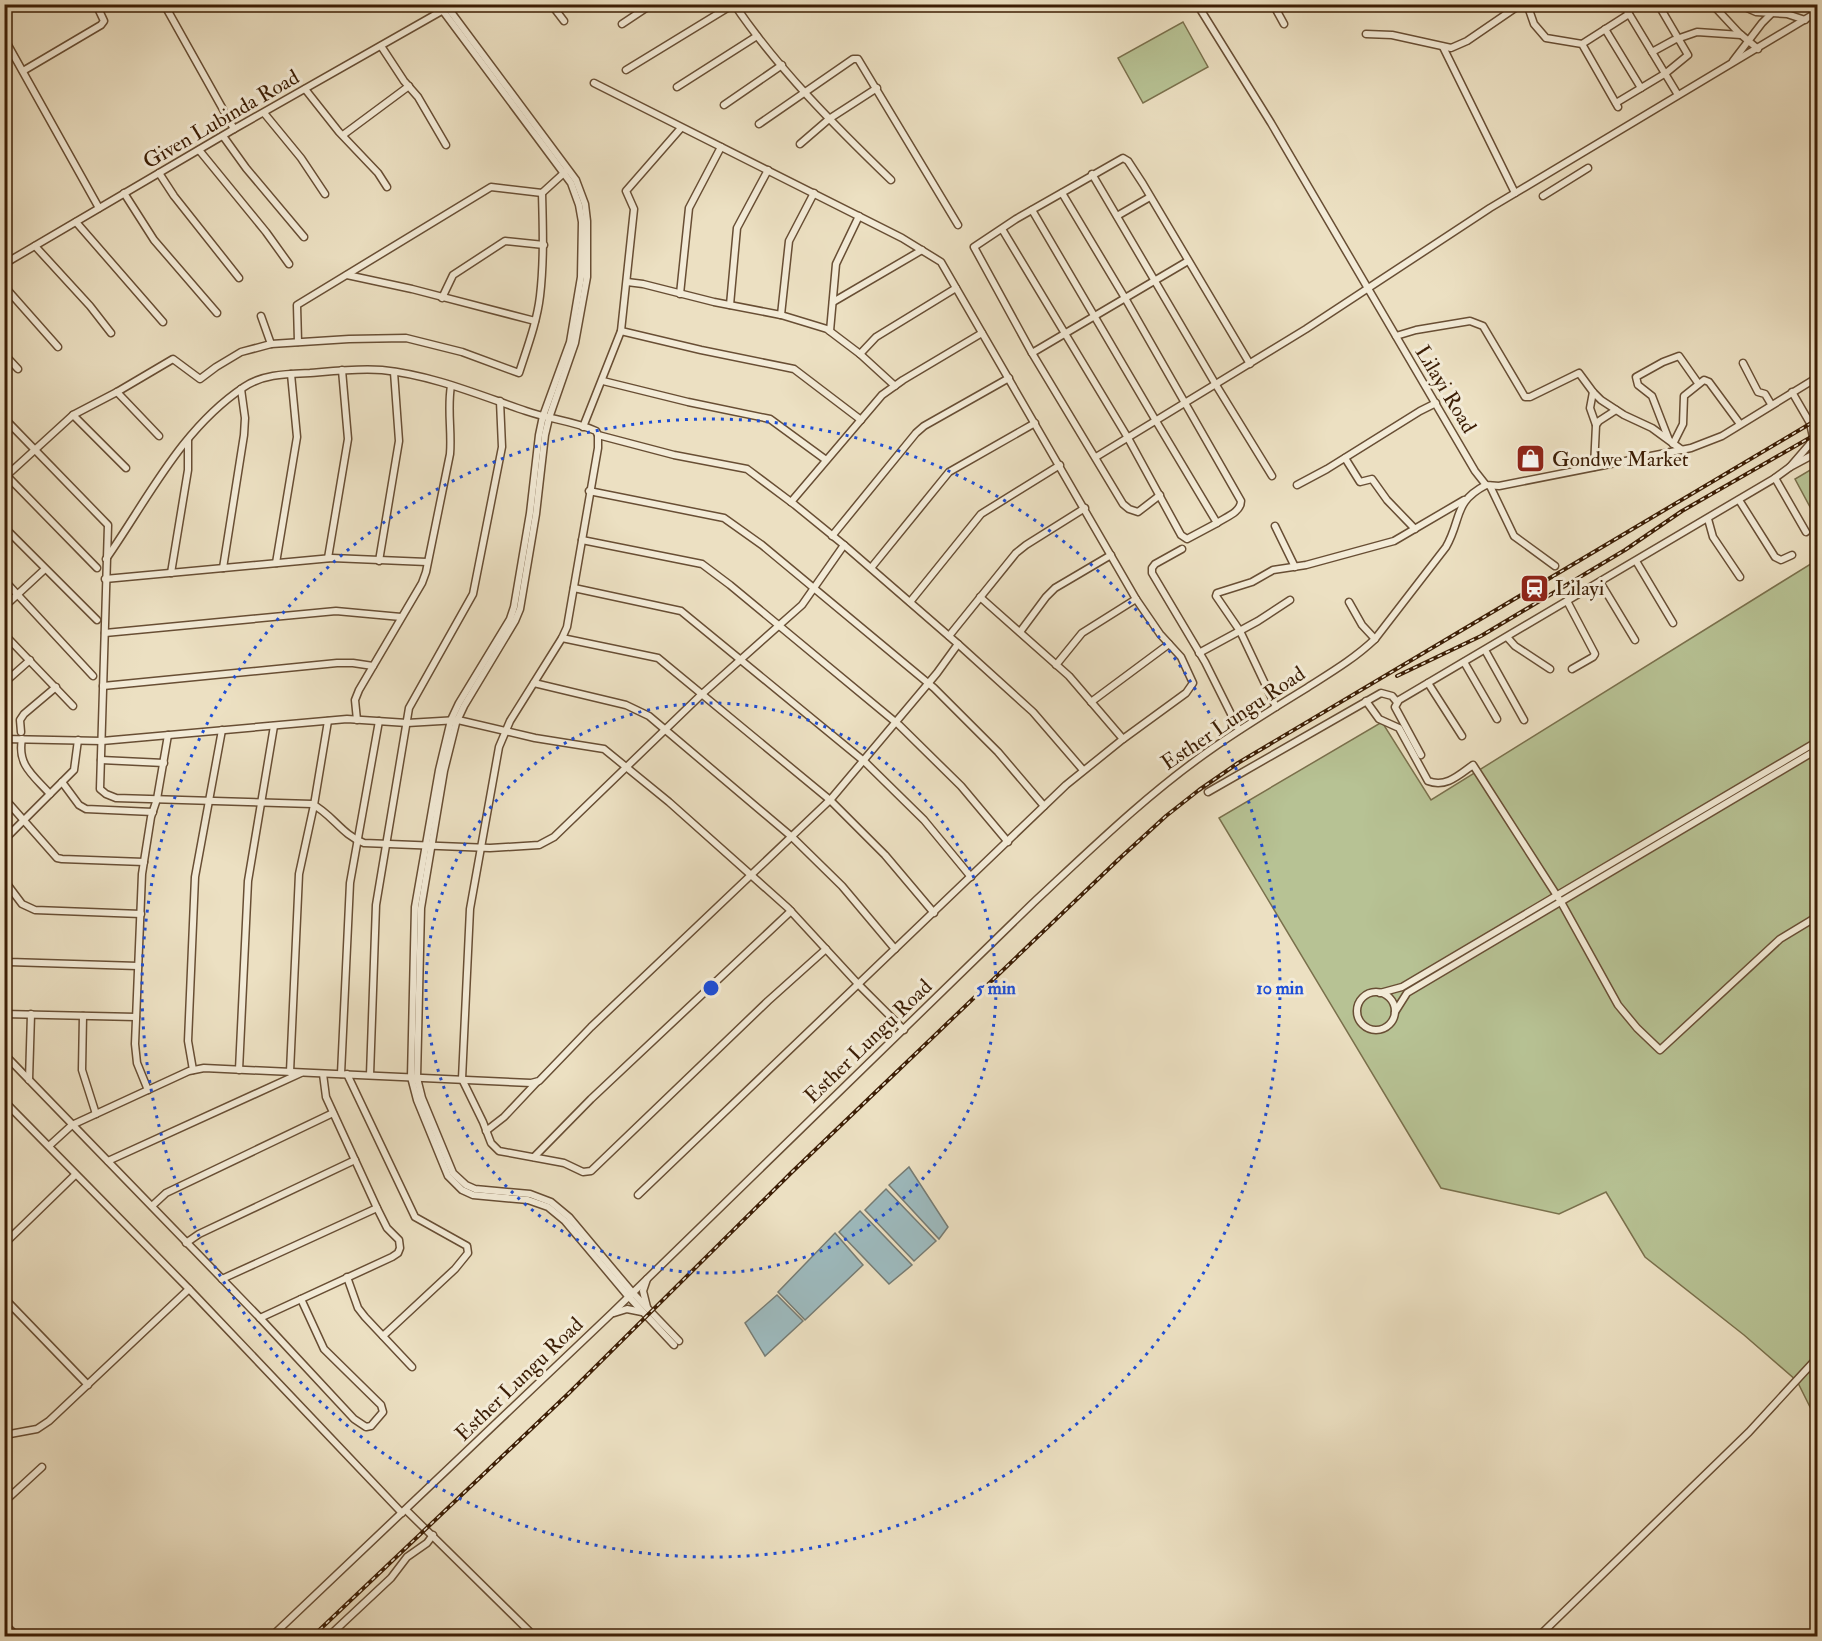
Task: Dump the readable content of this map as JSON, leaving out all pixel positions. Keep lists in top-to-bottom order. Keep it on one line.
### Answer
{"streets":{"street":["Given Lubinda Road","Lilayi Road","Esther Lungu Road"]},"places":{"shop":["Gondwe Market"],"station":["Lilayi"]},"rings":["5 min","10 min"]}
